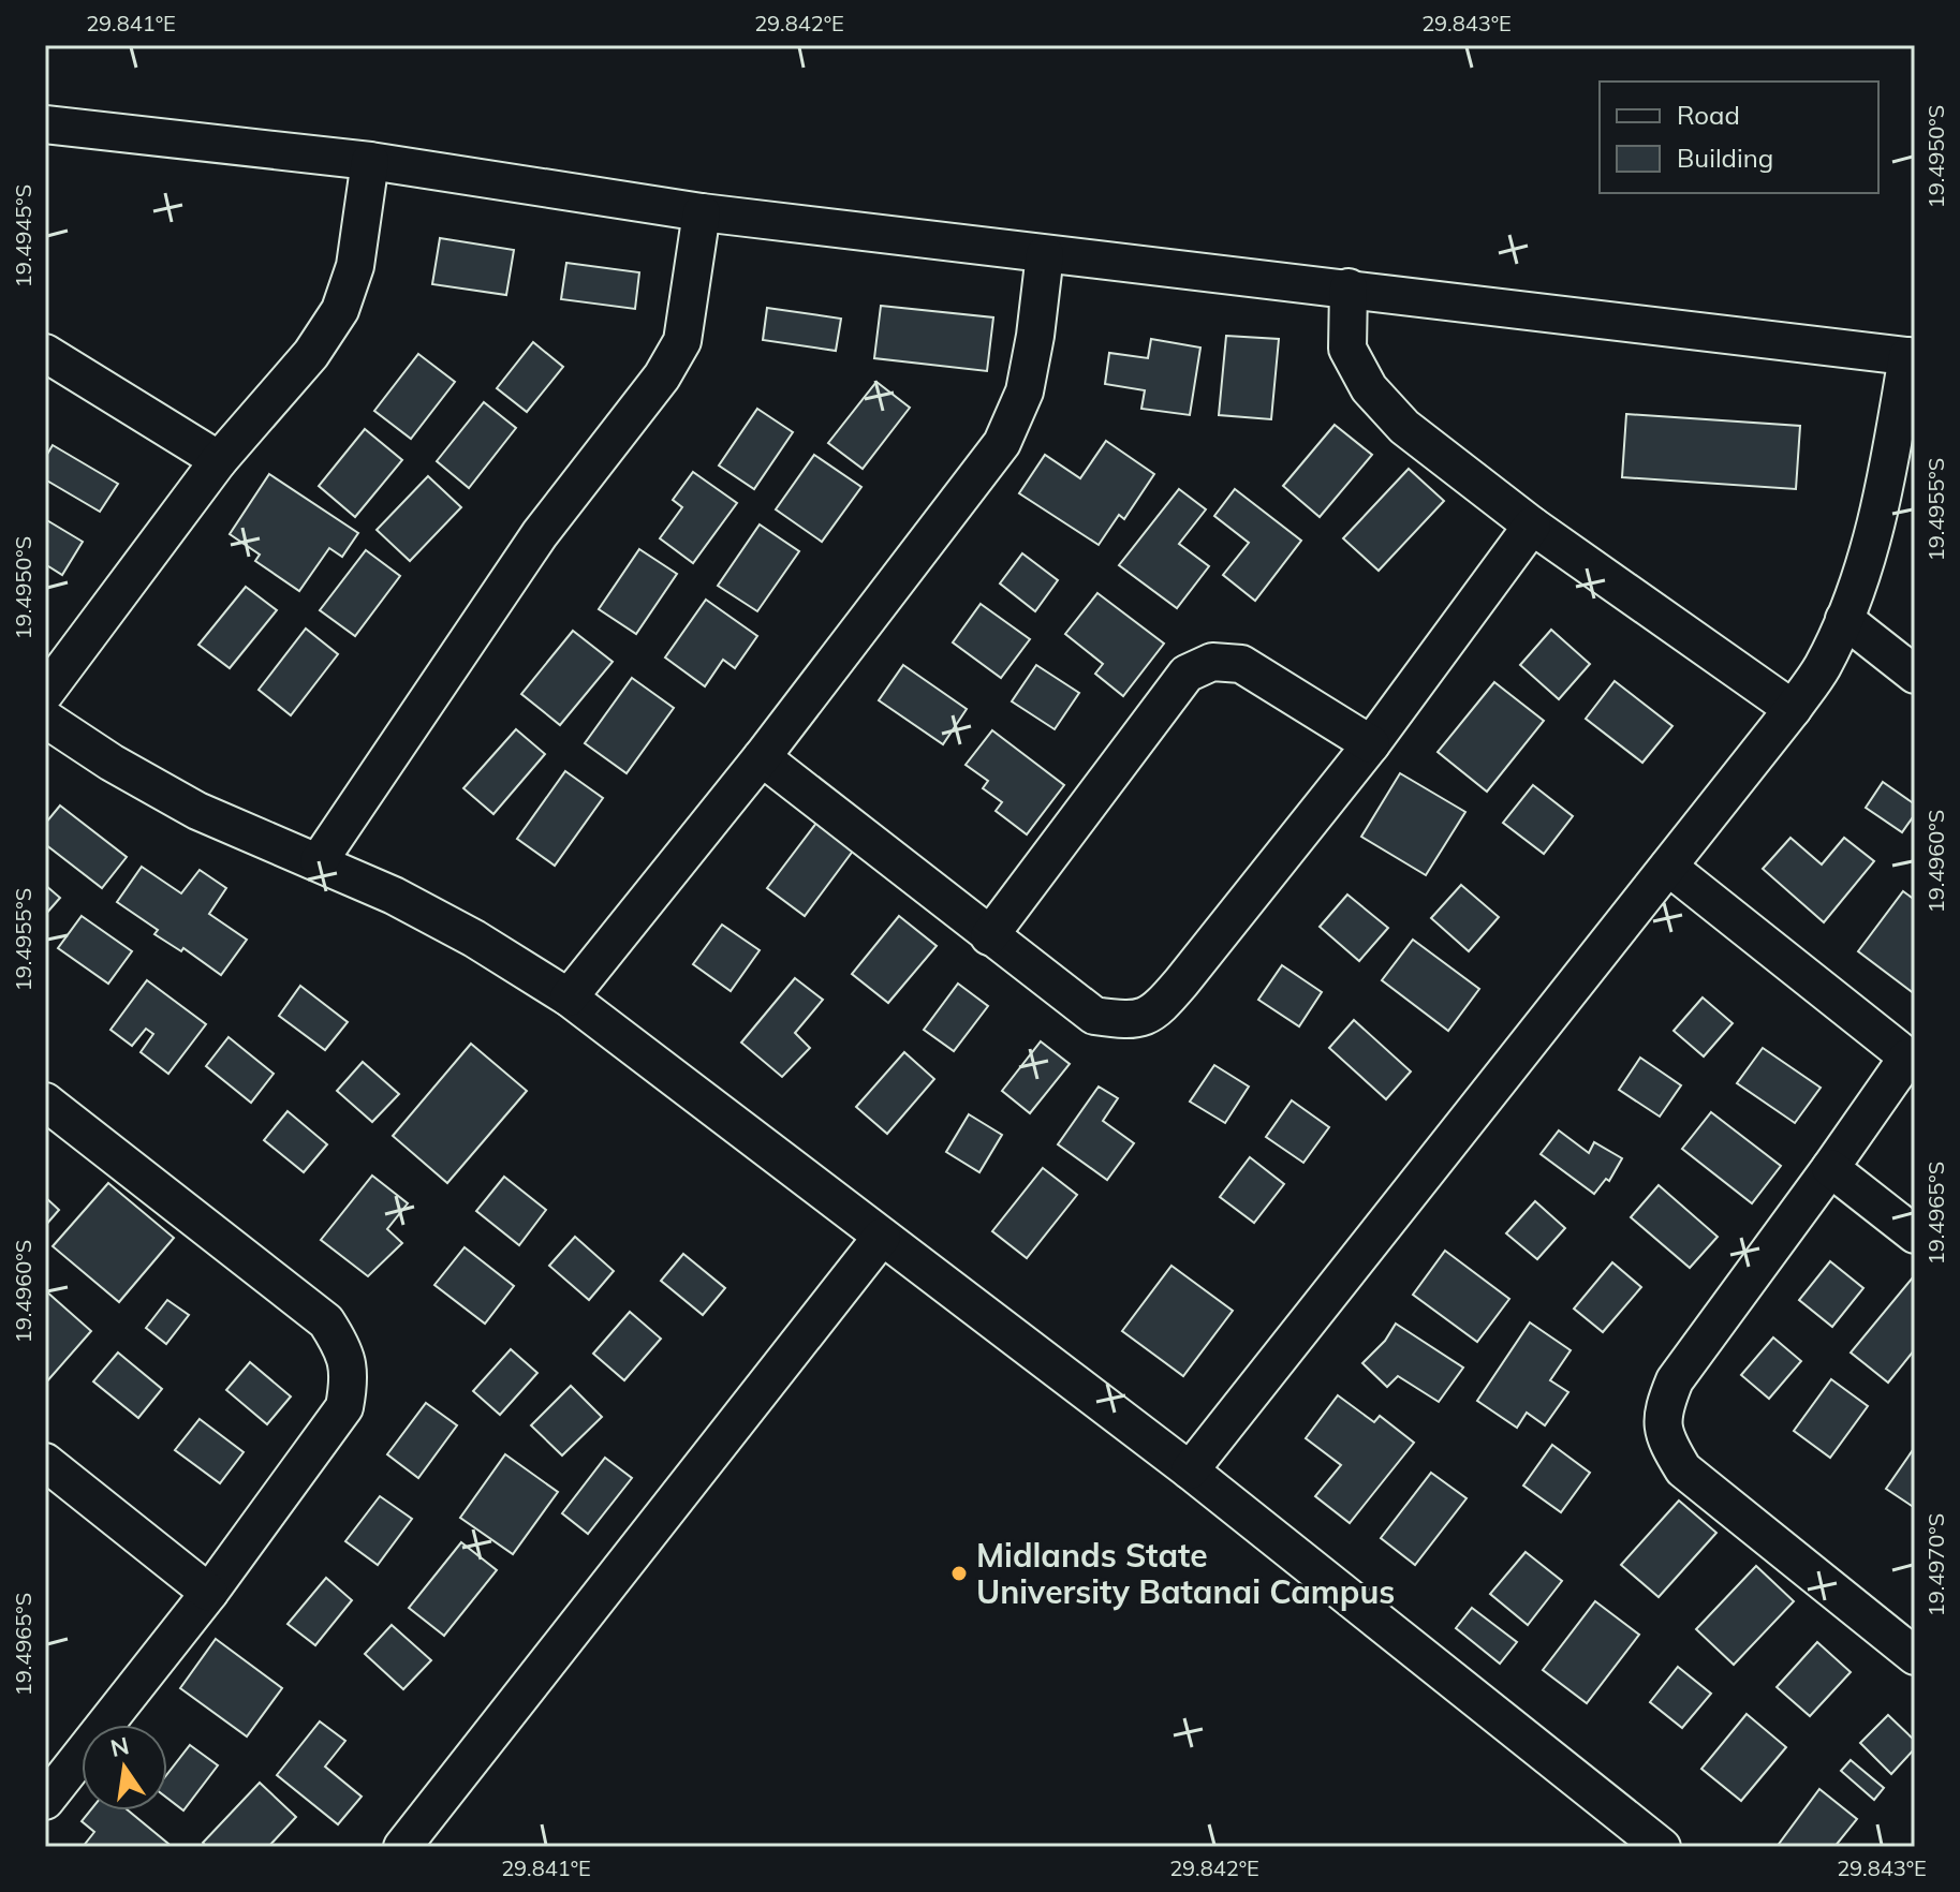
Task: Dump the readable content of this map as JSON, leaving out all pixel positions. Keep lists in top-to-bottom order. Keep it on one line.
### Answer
{"places":["Midlands State University Batanai Campus"],"legend":["Road","Building"],"north":"top","coordinates":["29.841°E","29.842°E","29.843°E","19.4950°S","19.4945°S","19.4955°S","19.4960°S","19.4965°S","19.4970°S"]}
